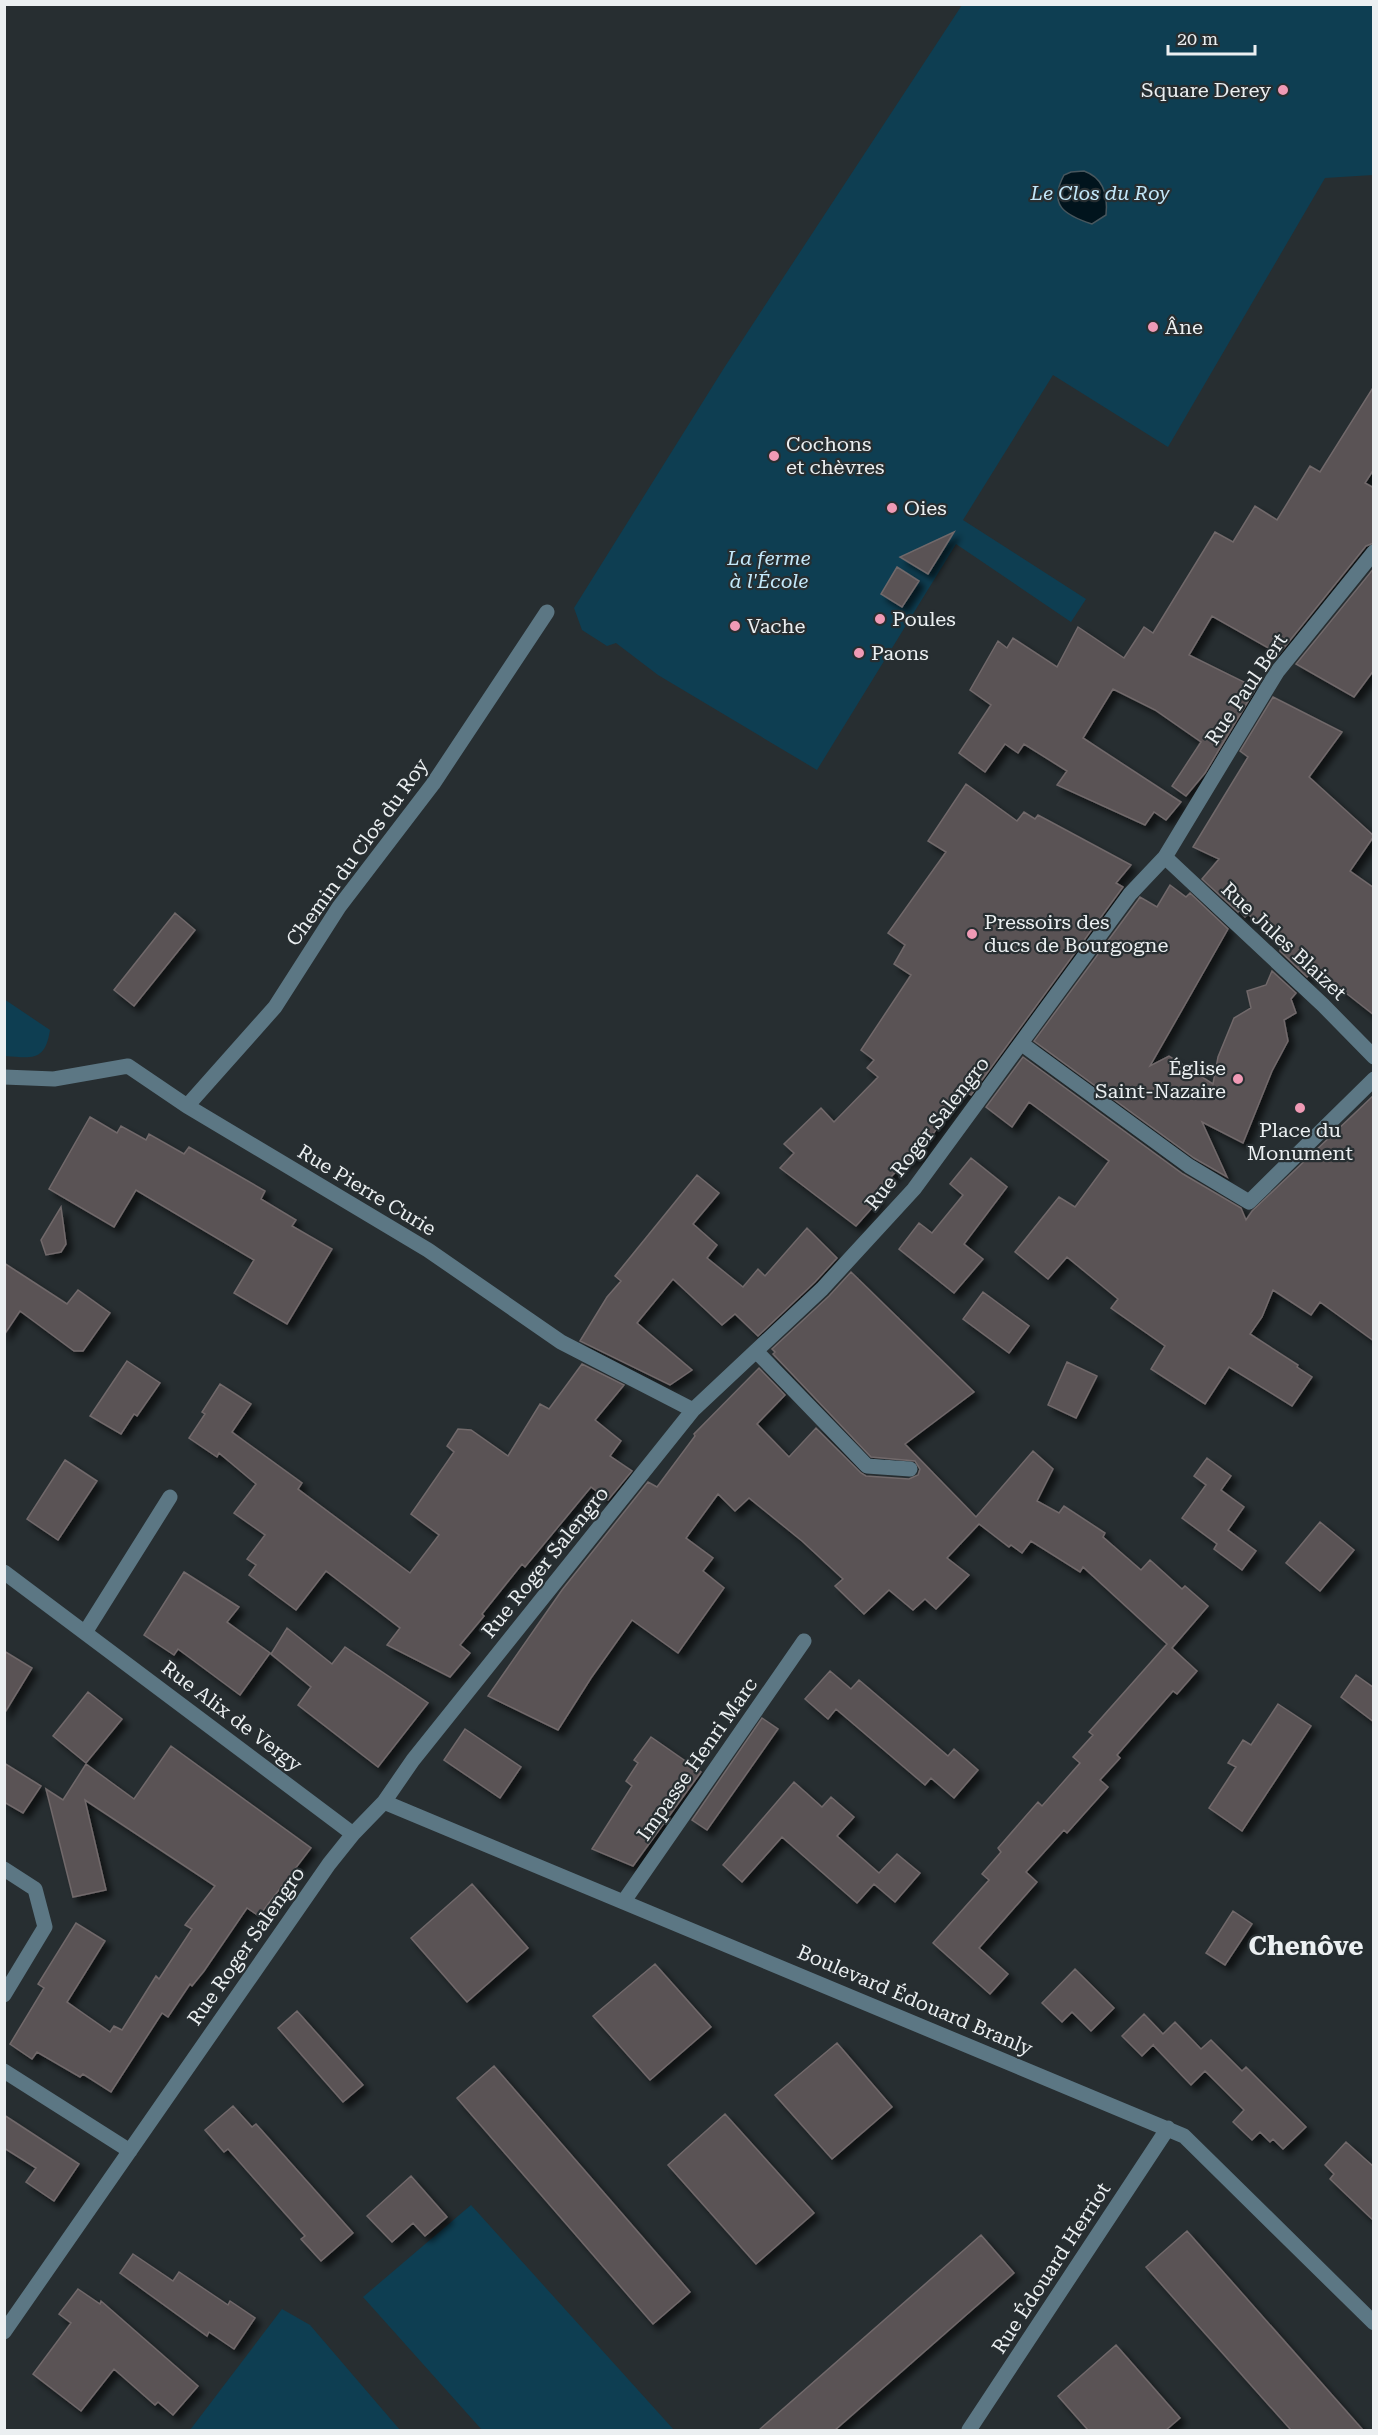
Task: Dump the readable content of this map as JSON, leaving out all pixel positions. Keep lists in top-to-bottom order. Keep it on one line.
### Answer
{"streets":{"street":["Rue Paul Bert","Chemin du Clos du Roy","Rue Jules Blaizet","Rue Roger Salengro","Rue Pierre Curie","Rue Alix de Vergy","Impasse Henri Marc","Boulevard Édouard Branly","Rue Édouard Herriot"]},"crossings":[["Rue Paul Bert","Rue Jules Blaizet"],["Rue Paul Bert","Rue Roger Salengro"],["Chemin du Clos du Roy","Rue Pierre Curie"],["Rue Jules Blaizet","Rue Roger Salengro"],["Rue Roger Salengro","Rue Pierre Curie"],["Rue Roger Salengro","Rue Alix de Vergy"],["Rue Roger Salengro","Boulevard Édouard Branly"],["Impasse Henri Marc","Boulevard Édouard Branly"],["Boulevard Édouard Branly","Rue Édouard Herriot"]],"districts":["Chenôve"],"parks":["Le Clos du Roy","La ferme à l'École"],"places":["Square Derey","Âne","Cochons et chèvres","Oies","Poules","Vache","Paons","Pressoirs des ducs de Bourgogne","Église Saint-Nazaire","Place du Monument"],"scale_bar":"20 m"}
